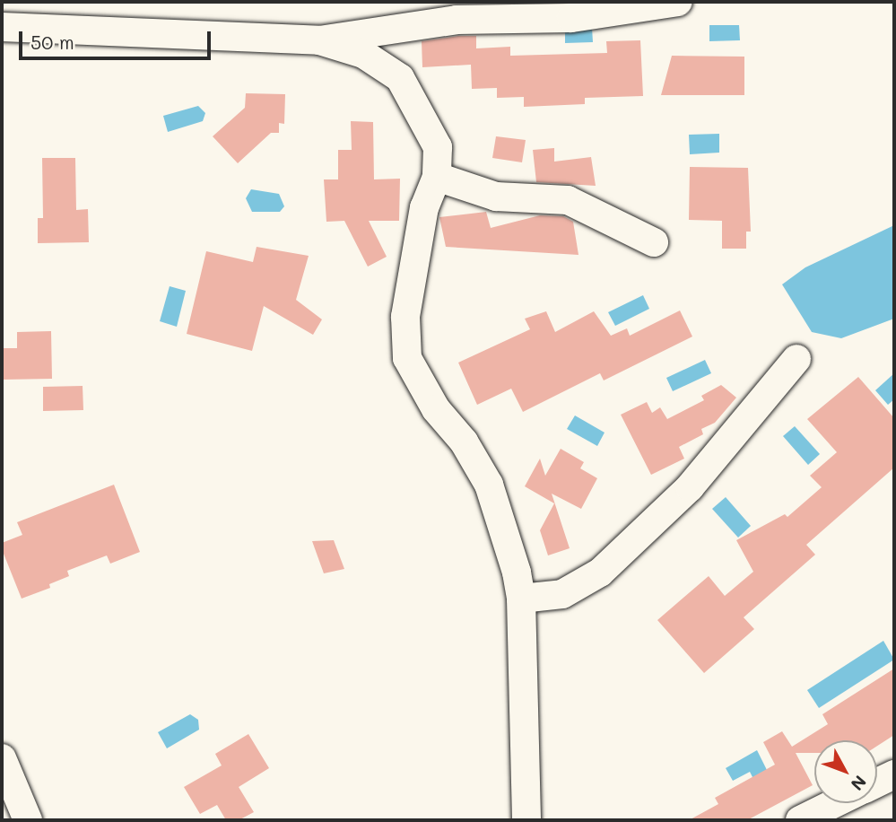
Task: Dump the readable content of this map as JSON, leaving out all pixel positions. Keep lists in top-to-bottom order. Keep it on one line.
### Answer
{"scale_bar":"50 m","north":"bottom right"}
